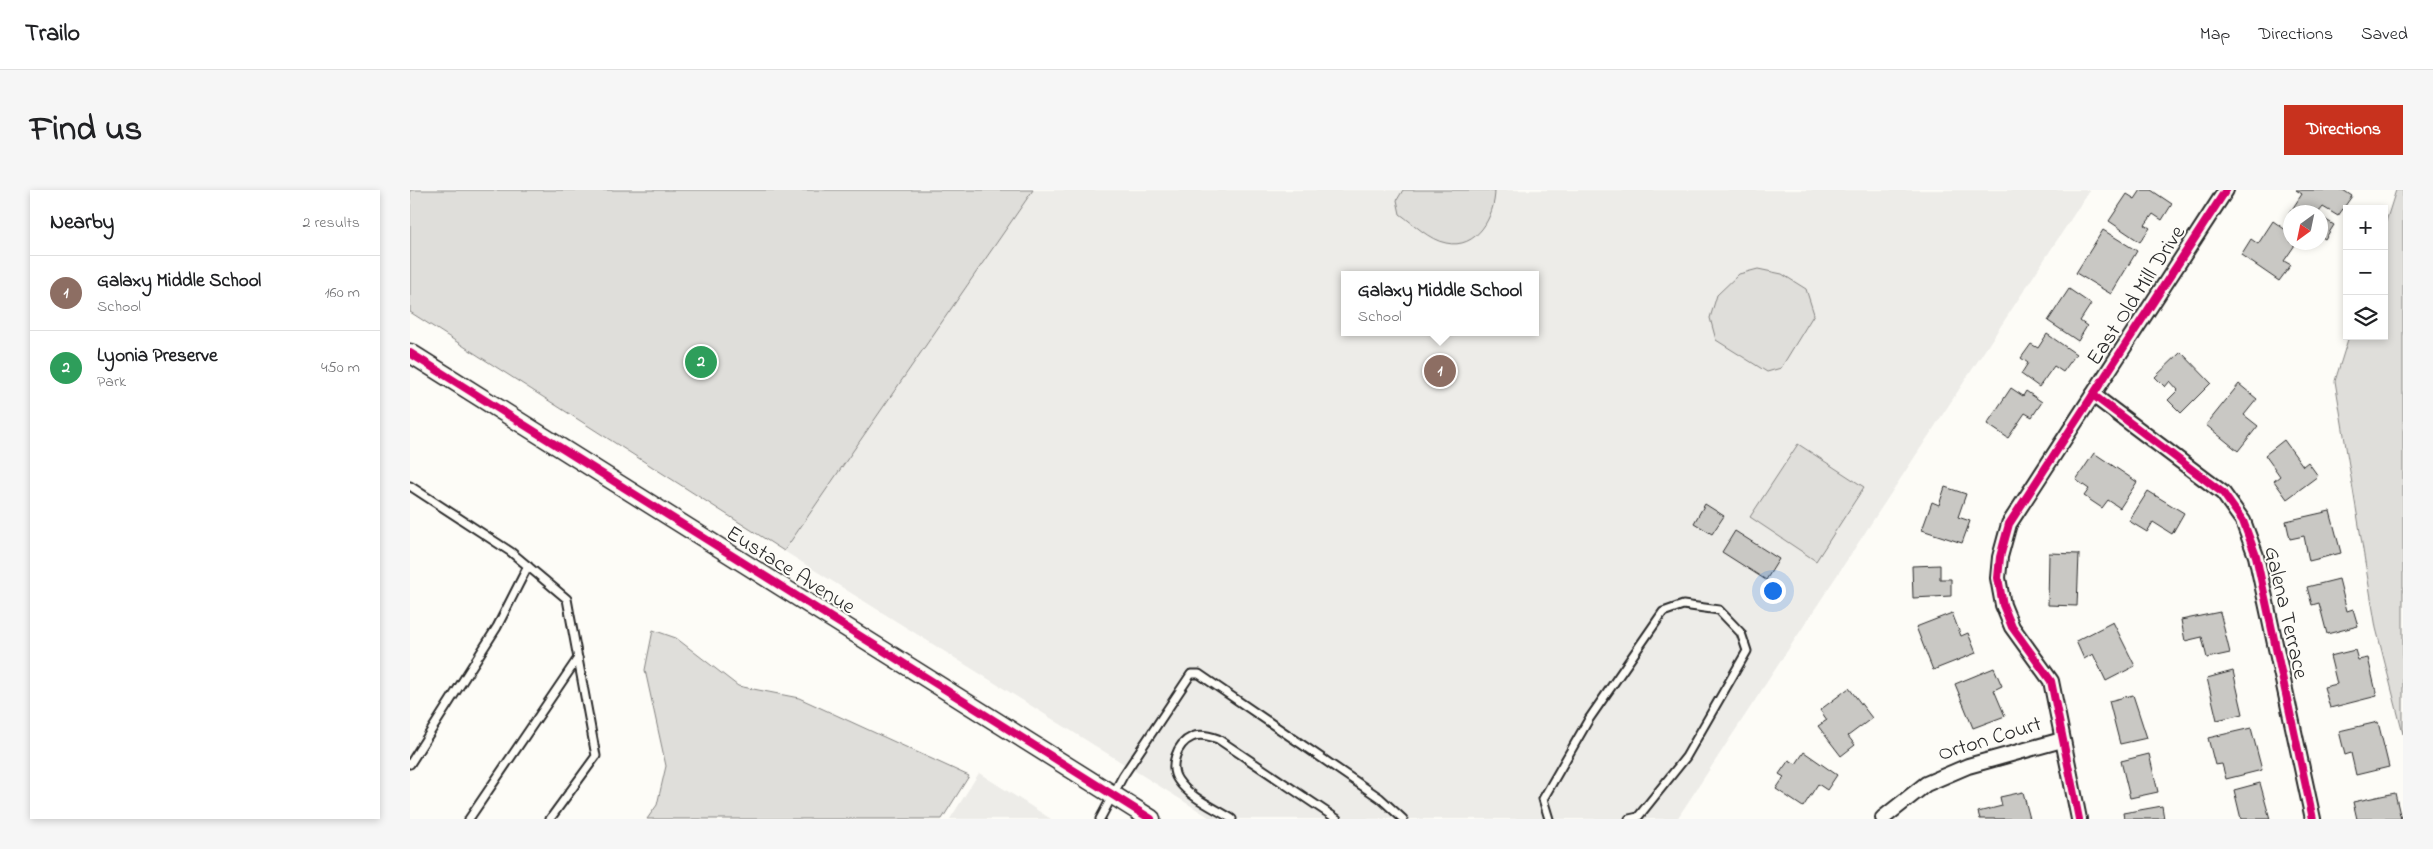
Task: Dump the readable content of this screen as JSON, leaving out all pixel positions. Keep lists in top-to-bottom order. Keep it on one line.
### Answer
{"streets":{"street":["East Old Mill Drive","Eustace Avenue","Galena Terrace","Orton Court"]},"crossings":[["East Old Mill Drive","Galena Terrace"],["East Old Mill Drive","Orton Court"]],"north":"bottom left","page":{"header":"Trailo","nav":["Map","Directions","Saved"],"title":"Find us","buttons":"Directions","heading":["Nearby","2 results"],"map_buttons":["+","−"],"list":[{"mark":"1","name":"Galaxy Middle School","note":"School","value":"160 m"},{"mark":"2","name":"Lyonia Preserve","note":"Park","value":"450 m"}],"popup":["Galaxy Middle School","School"],"pins":["2","1"]}}
